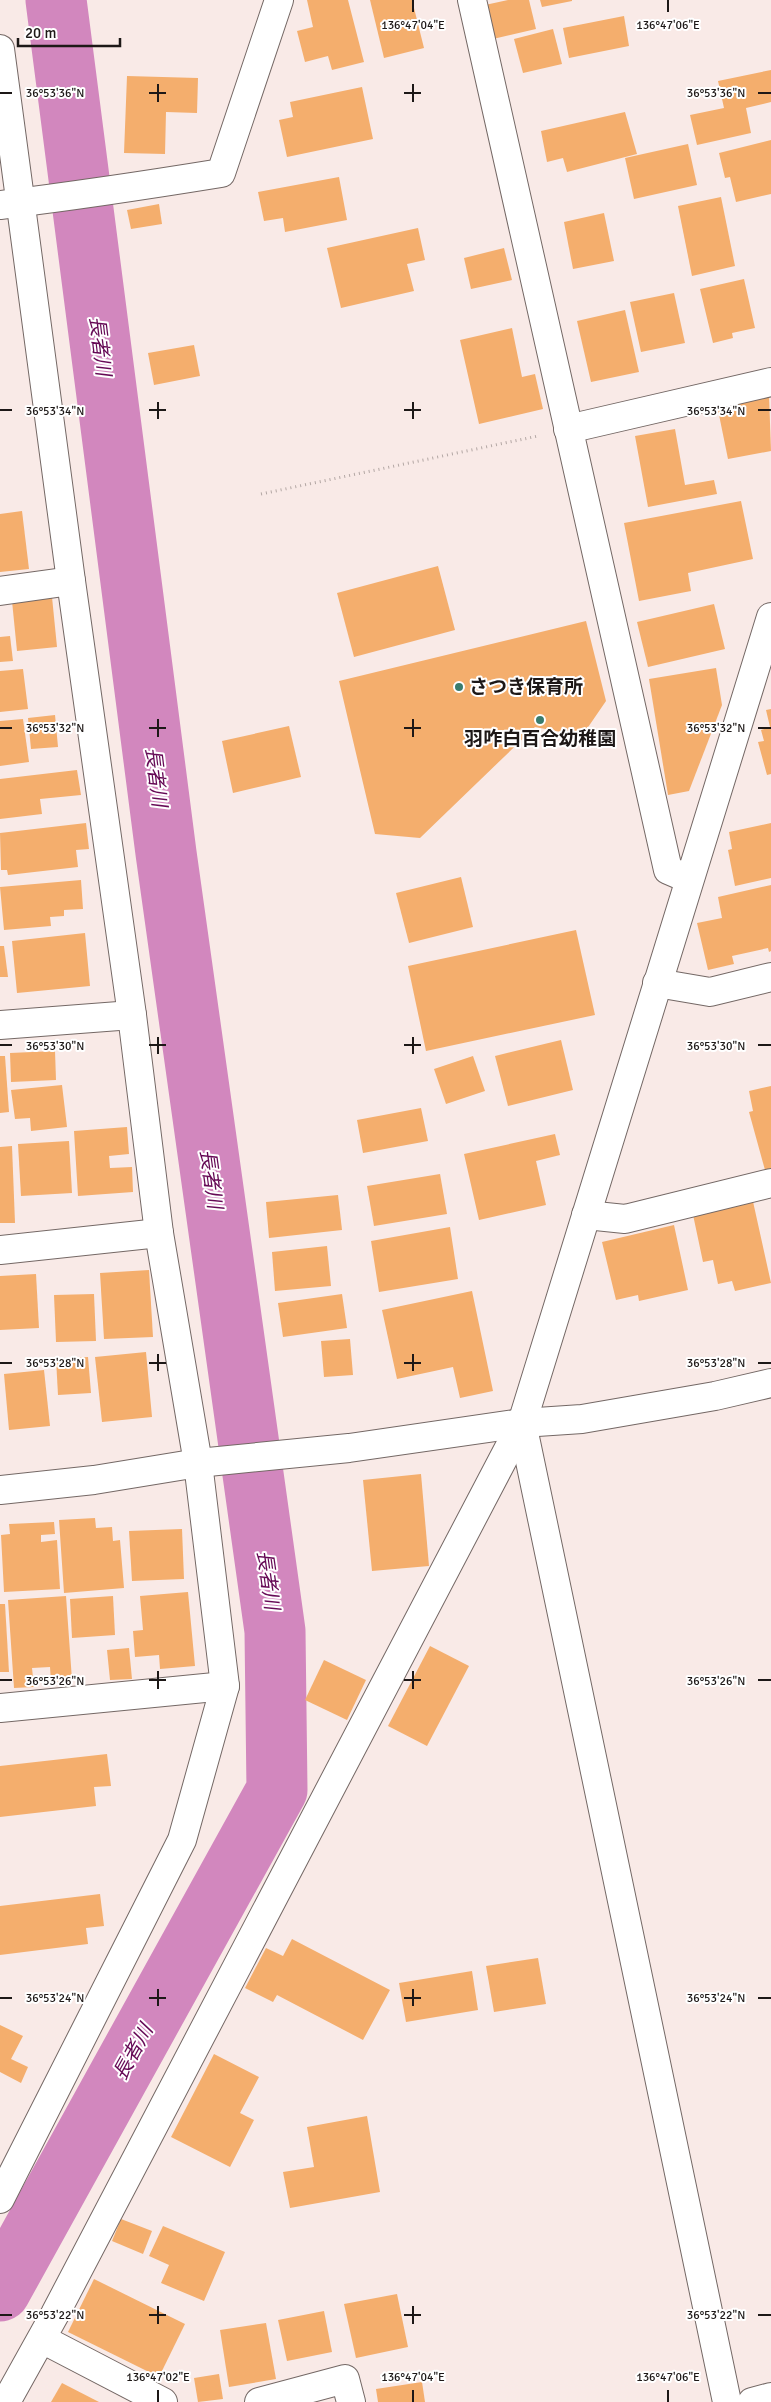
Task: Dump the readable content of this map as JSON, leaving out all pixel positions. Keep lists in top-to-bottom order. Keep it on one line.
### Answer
{"water":["長者川"],"places":["さつき保育所","羽咋白百合幼稚園"],"scale_bar":"20 m","coordinates":["136°47'04\"E","136°47'06\"E","36°53'36\"N","36°53'34\"N","36°53'32\"N","36°53'30\"N","36°53'28\"N","36°53'26\"N","36°53'24\"N","36°53'22\"N","136°47'02\"E"]}
